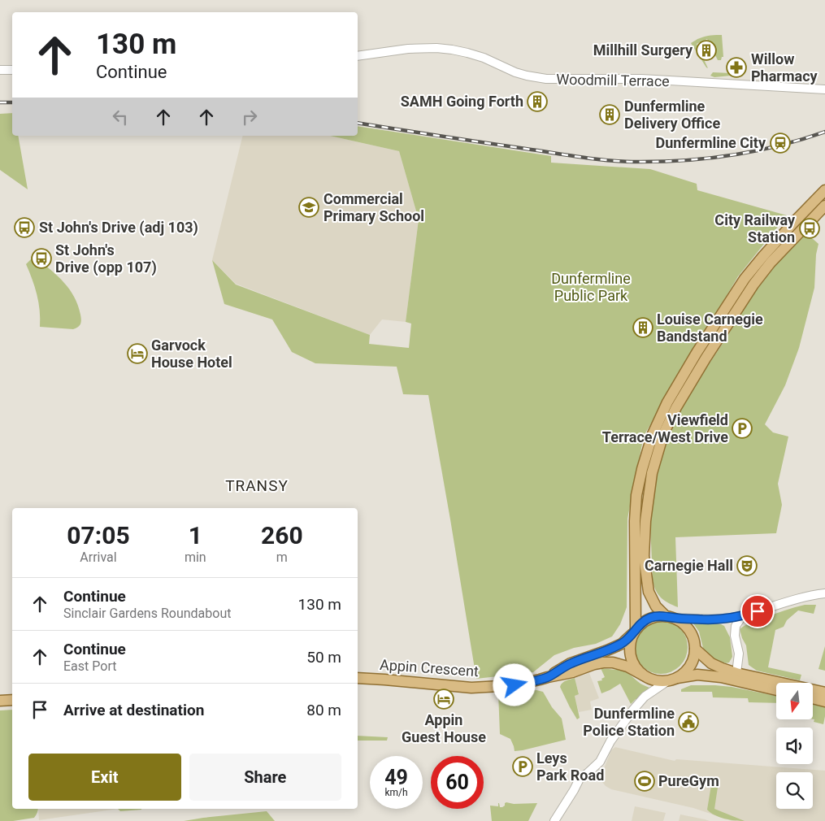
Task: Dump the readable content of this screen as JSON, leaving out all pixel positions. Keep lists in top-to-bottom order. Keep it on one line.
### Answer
{"streets":{"main road":["Appin Crescent"],"street":["Woodmill Terrace"]},"districts":["TRANSY"],"parks":["Dunfermline Public Park"],"places":{"building":["Millhill Surgery","SAMH Going Forth","Dunfermline Delivery Office","Louise Carnegie Bandstand"],"pharmacy":["Willow Pharmacy"],"station":["Dunfermline City"],"school or university":["Commercial Primary School"],"bus stop":["St John's Drive (adj 103)","City Railway Station","St John's Drive (opp 107)"],"hotel":["Garvock House Hotel","Appin Guest House"],"parking":["Viewfield Terrace/West Drive","Leys Park Road"],"theatre":["Carnegie Hall"],"public building":["Dunfermline Police Station"],"sports":["PureGym"]},"north":"bottom","page":{"turn":["130 m","Continue"],"eta":["07:05","Arrival","1","min","260","m"],"list":[{"name":"Continue","note":"Sinclair Gardens Roundabout","value":"130 m"},{"name":"Continue","note":"East Port","value":"50 m"},{"name":"Arrive at destination","value":"80 m"}],"buttons":["Exit","Share"],"speed":"49 km/h","limit":"60"}}
